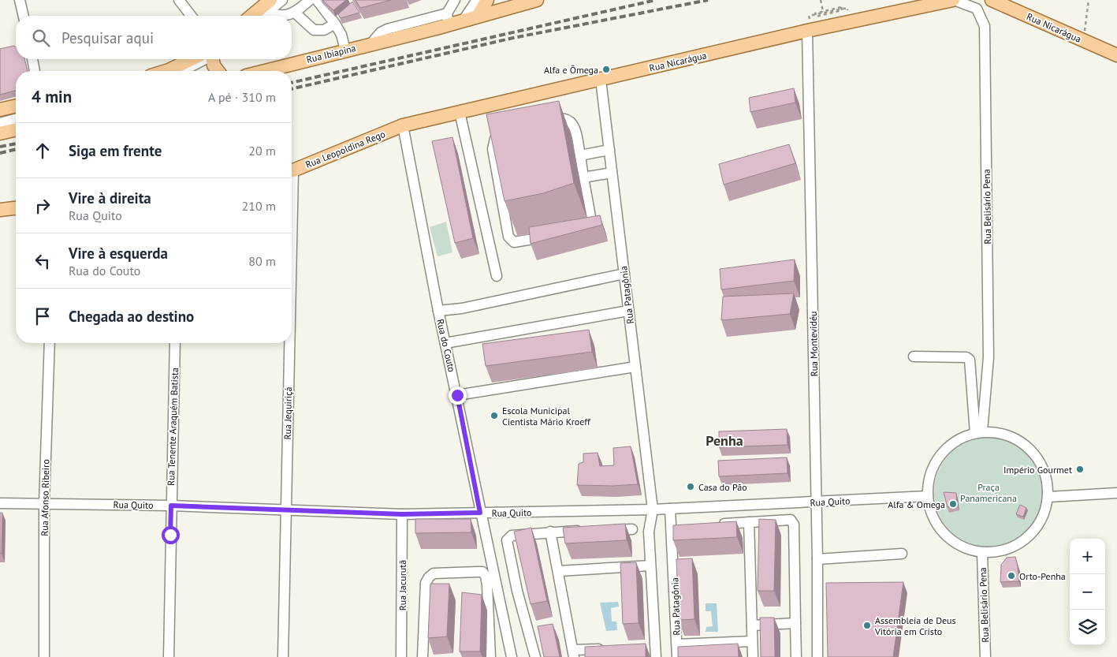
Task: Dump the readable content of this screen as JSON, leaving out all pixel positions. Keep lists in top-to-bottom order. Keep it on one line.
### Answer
{"streets":{"main road":["Rua Nicarágua","Rua Ibiapina","Rua Leopoldina Rego"],"street":["Rua Belisário Pena","Rua Patagônia","Rua Montevidéu","Rua do Couto","Rua Jequiriçá","Rua Tenente Araquém Batista","Rua Afonso Ribeiro","Rua Quito","Rua Jacurutã"]},"crossings":[["Rua Nicarágua","Rua Leopoldina Rego"],["Rua Nicarágua","Rua Belisário Pena"],["Rua Nicarágua","Rua Patagônia"],["Rua Nicarágua","Rua Montevidéu"],["Rua Nicarágua","Rua do Couto"],["Rua Leopoldina Rego","Rua do Couto"],["Rua Belisário Pena","Rua Quito"],["Rua Patagônia","Rua Quito"],["Rua Montevidéu","Rua Quito"],["Rua do Couto","Rua Quito"],["Rua Jequiriçá","Rua Quito"],["Rua Tenente Araquém Batista","Rua Quito"],["Rua Afonso Ribeiro","Rua Quito"],["Rua Quito","Rua Jacurutã"]],"districts":["Penha"],"parks":["Praça Panamericana"],"places":["Alfa e Ômega","Escola Municipal Cientista Mário Kroeff","Império Gourmet","Casa do Pão","Alfa & Omega","Orto-Penha","Assembleia de Deus Vitória em Cristo"],"page":{"search":"Pesquisar aqui","heading":["4 min","A pé · 310 m"],"list":[["Siga em frente","20 m"],["Vire à direita","Rua Quito","210 m"],["Vire à esquerda","Rua do Couto","80 m"],"Chegada ao destino"],"map_buttons":["+","−"]}}
